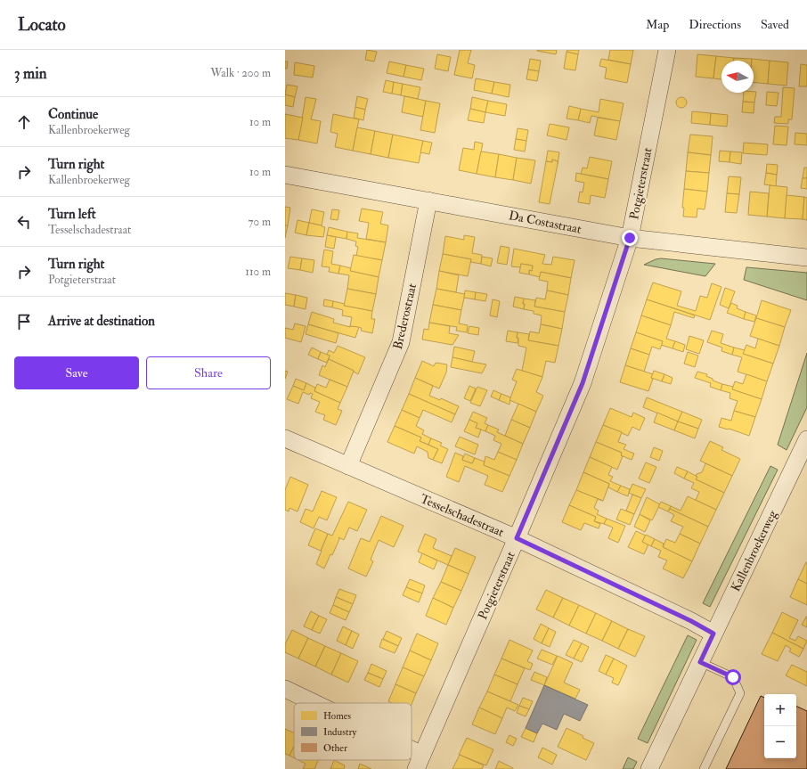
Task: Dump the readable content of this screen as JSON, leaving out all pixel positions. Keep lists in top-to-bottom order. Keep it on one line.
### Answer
{"streets":{"street":["Potgieterstraat","Da Costastraat","Brederostraat","Tesselschadestraat","Kallenbroekerweg"]},"crossings":[["Potgieterstraat","Da Costastraat"],["Potgieterstraat","Tesselschadestraat"],["Da Costastraat","Brederostraat"],["Brederostraat","Tesselschadestraat"],["Tesselschadestraat","Kallenbroekerweg"]],"legend":["Homes","Industry","Other"],"north":"left","page":{"header":"Locato","nav":["Map","Directions","Saved"],"heading":["3 min","Walk · 200 m"],"list":[["Continue","Kallenbroekerweg","10 m"],["Turn right","Kallenbroekerweg","10 m"],["Turn left","Tesselschadestraat","70 m"],["Turn right","Potgieterstraat","110 m"],"Arrive at destination"],"buttons":["Save","Share"],"map_buttons":["+","−"]}}
